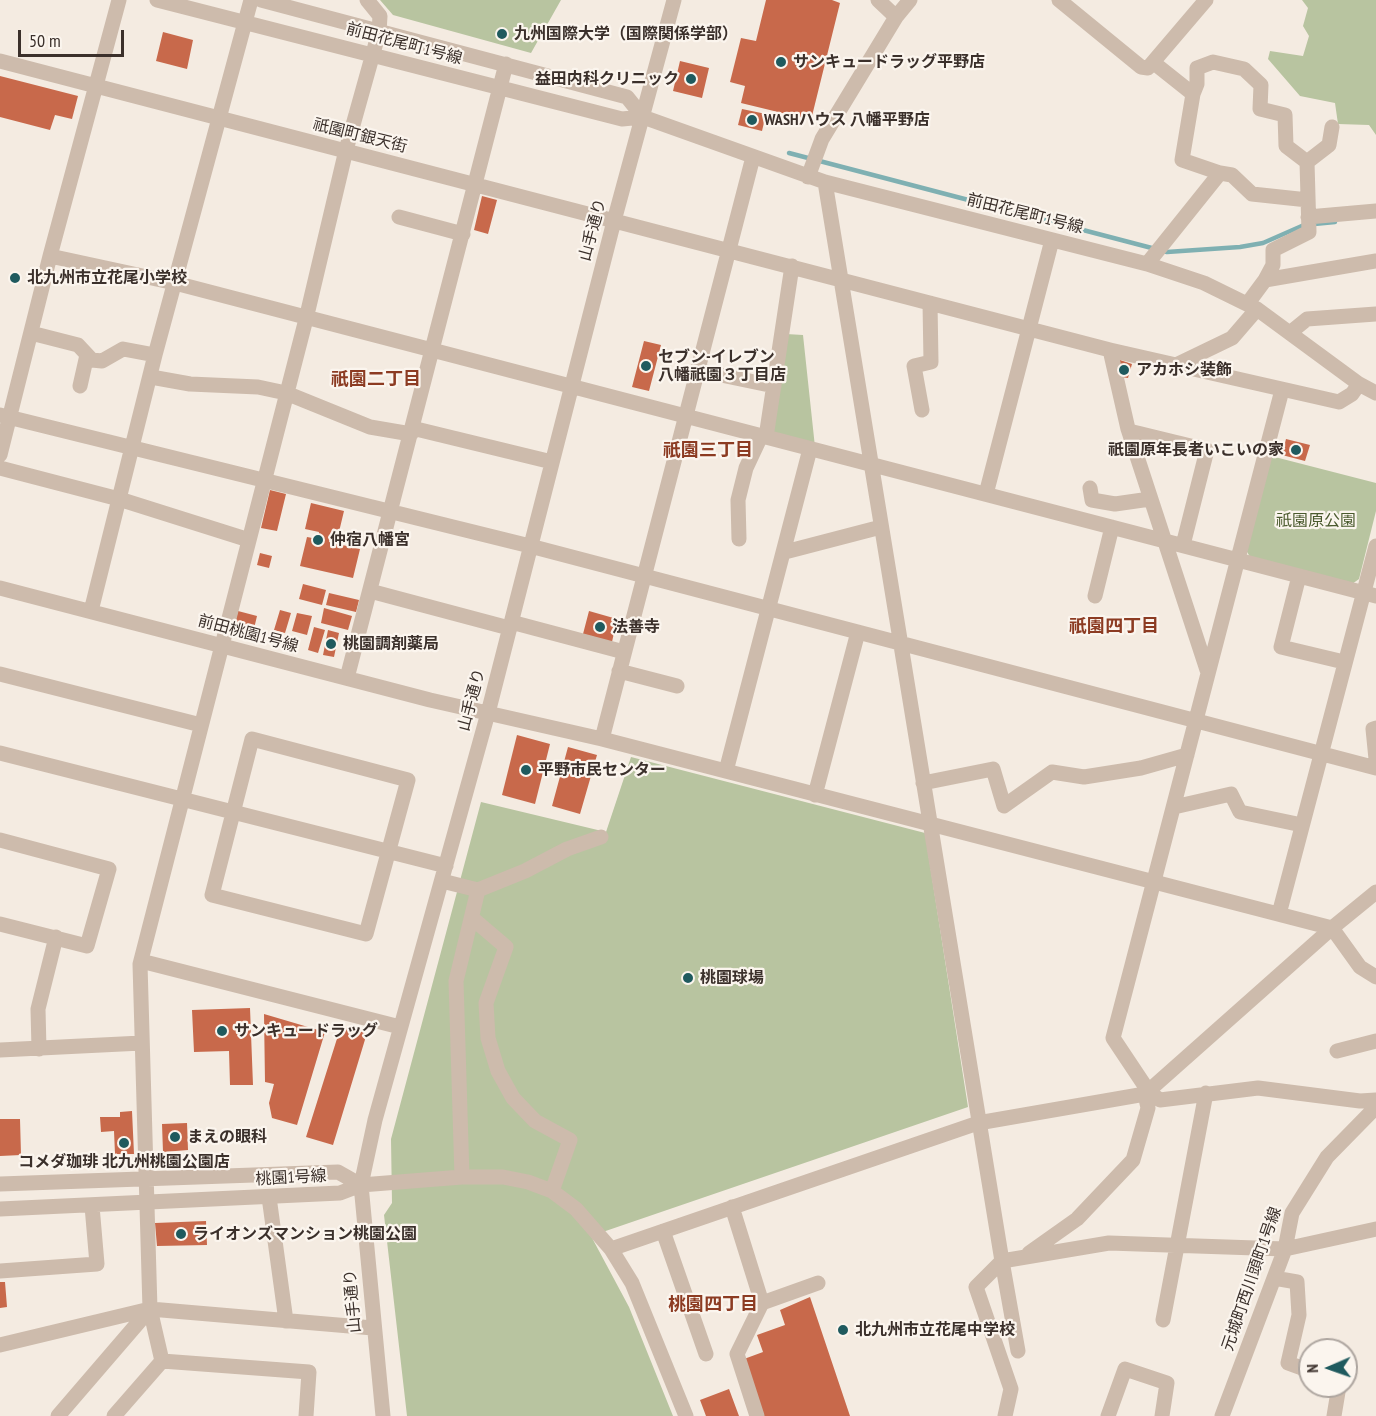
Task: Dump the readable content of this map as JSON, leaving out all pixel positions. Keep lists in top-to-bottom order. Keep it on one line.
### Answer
{"streets":{"street":["前田花尾町1号線","祇園町銀天街","山手通り","前田桃園1号線","桃園1号線","元城町西川頭町1号線"]},"crossings":[["前田花尾町1号線","祇園町銀天街"],["前田花尾町1号線","山手通り"],["祇園町銀天街","山手通り"],["山手通り","前田桃園1号線"],["山手通り","桃園1号線"]],"districts":["祇園二丁目","祇園三丁目","祇園四丁目","桃園四丁目"],"parks":["祇園原公園"],"places":["九州国際大学（国際関係学部）","サンキュードラッグ平野店","益田内科クリニック","WASHハウス 八幡平野店","北九州市立花尾小学校","セブン-イレブン 八幡祇園３丁目店","アカホシ装飾","祇園原年長者いこいの家","仲宿八幡宮","法善寺","桃園調剤薬局","平野市民センター","桃園球場","サンキュードラッグ","まえの眼科","コメダ珈琲 北九州桃園公園店","ライオンズマンション桃園公園","北九州市立花尾中学校"],"scale_bar":"50 m","north":"left"}
